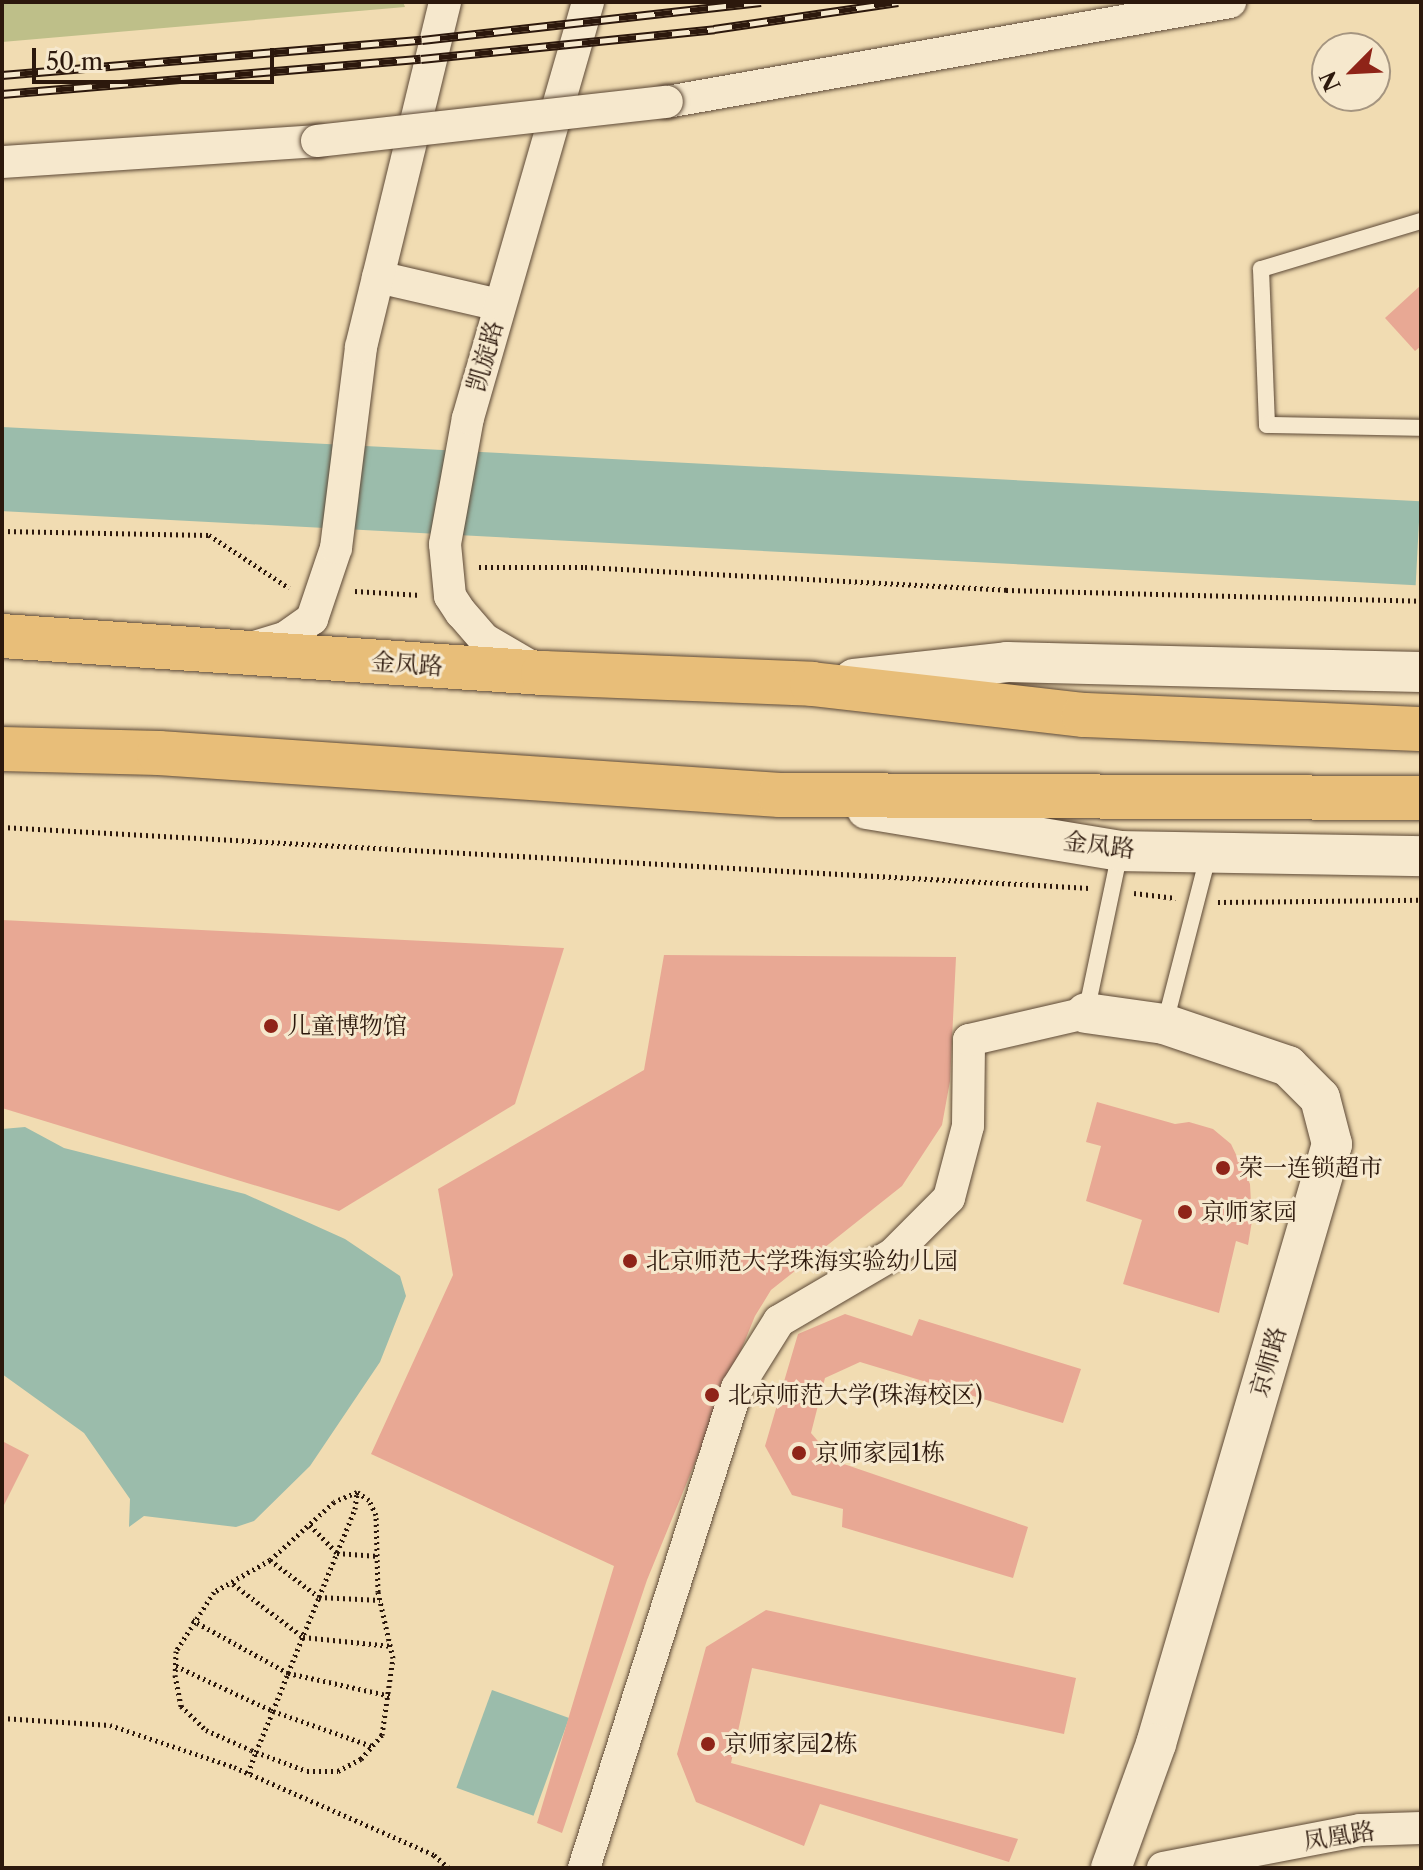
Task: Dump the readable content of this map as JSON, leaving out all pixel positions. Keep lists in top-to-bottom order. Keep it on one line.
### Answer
{"streets":{"highway":["金凤路"],"street":["凯旋路","京师路","凤凰路"]},"places":["儿童博物馆","荣一连锁超市","京师家园","北京师范大学珠海实验幼儿园","北京师范大学(珠海校区)","京师家园1栋","京师家园2栋"],"scale_bar":"50 m","north":"bottom left"}
